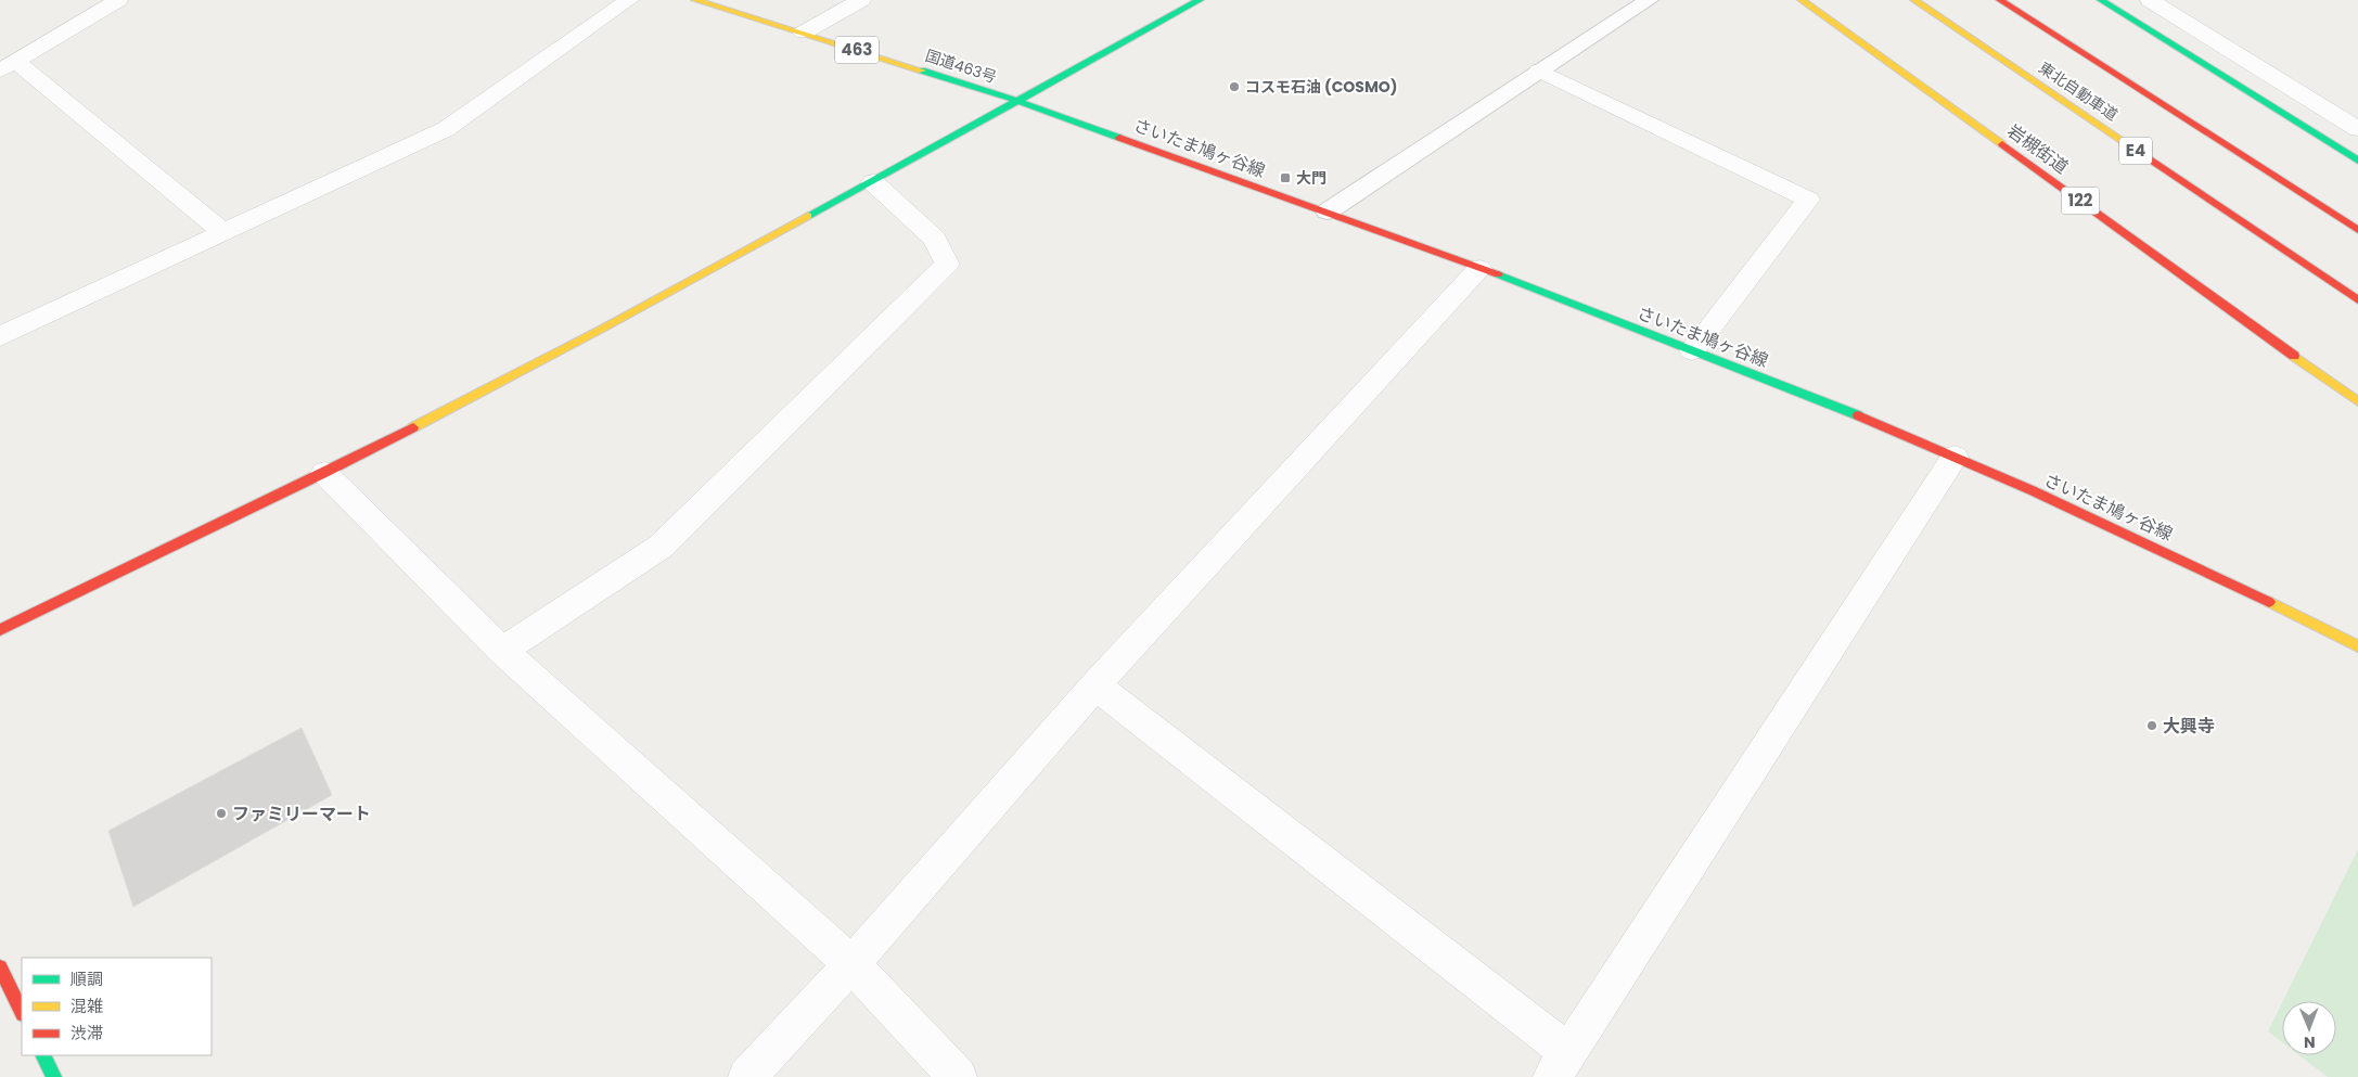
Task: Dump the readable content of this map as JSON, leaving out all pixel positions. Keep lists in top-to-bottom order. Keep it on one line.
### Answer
{"streets":{"main road":["463","国道463号","東北自動車道","さいたま鳩ヶ谷線","岩槻街道","E4","122"]},"crossings":[["国道463号","さいたま鳩ヶ谷線"]],"places":{"other":["コスモ石油 (COSMO)","大興寺","ファミリーマート"],"transit":["大門"]},"legend":["順調","混雑","渋滞"],"north":"bottom"}
